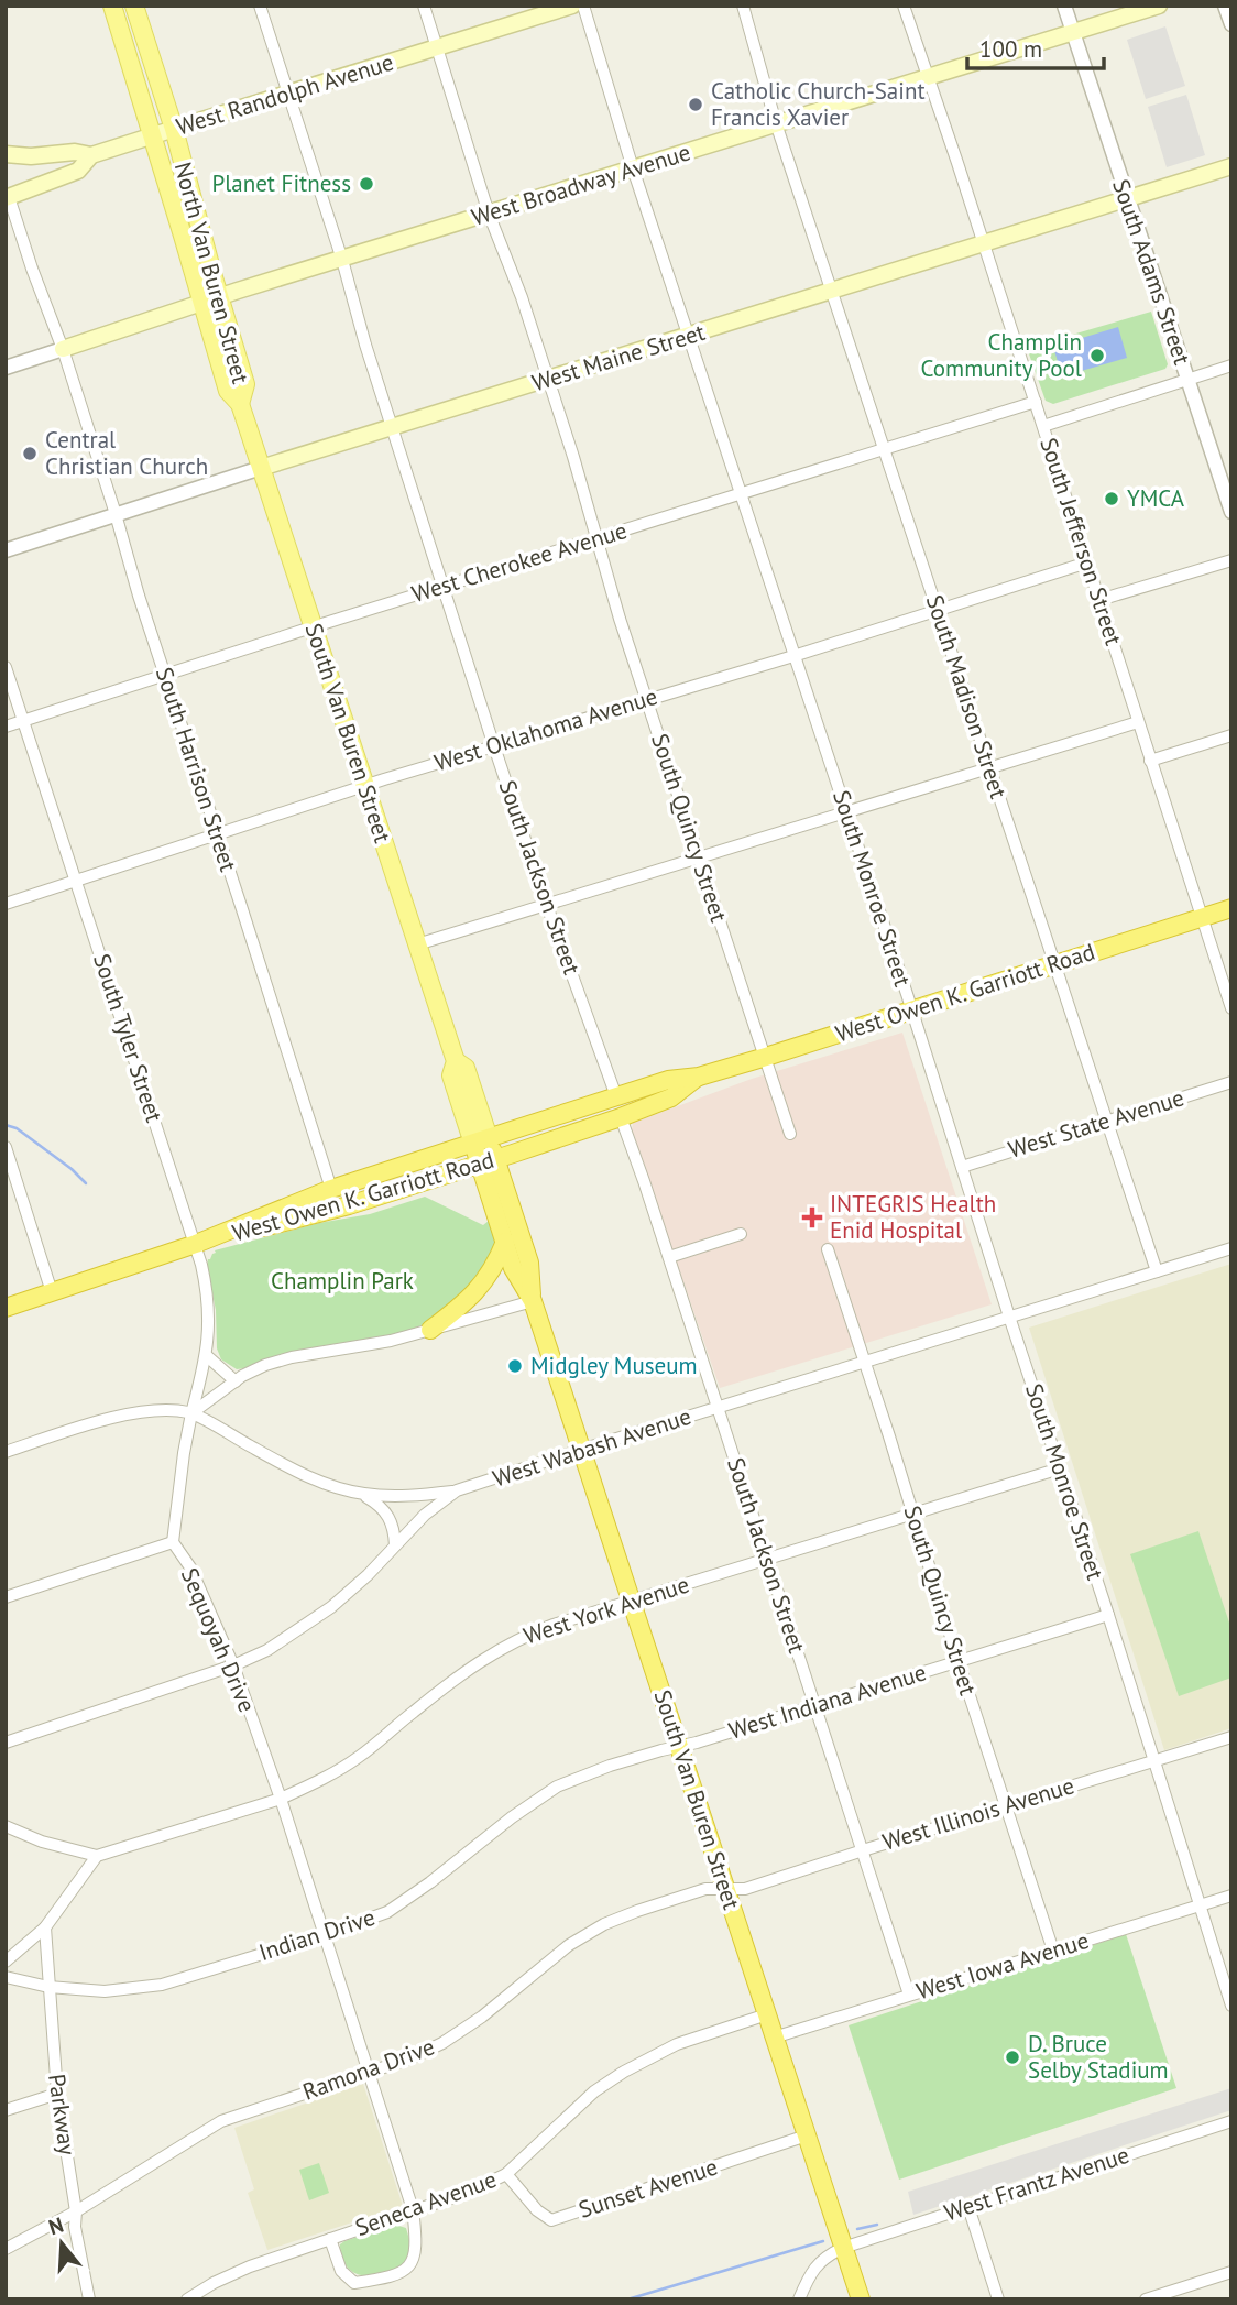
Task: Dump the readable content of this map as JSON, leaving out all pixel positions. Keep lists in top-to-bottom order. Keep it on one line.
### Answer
{"streets":{"highway":["South Van Buren Street","West Owen K. Garriott Road"],"main road":["West Randolph Avenue","West Broadway Avenue","North Van Buren Street","West Maine Street"],"street":["South Adams Street","South Jefferson Street","West Cherokee Avenue","South Madison Street","West Oklahoma Avenue","South Harrison Street","South Quincy Street","South Jackson Street","South Monroe Street","South Tyler Street","West State Avenue","West Wabash Avenue","West York Avenue","Sequoyah Drive","West Indiana Avenue","West Illinois Avenue","Indian Drive","West Iowa Avenue","Ramona Drive","Parkway","West Frantz Avenue","Sunset Avenue","Seneca Avenue"]},"crossings":[["West Randolph Avenue","North Van Buren Street"],["West Randolph Avenue","South Harrison Street"],["West Randolph Avenue","South Quincy Street"],["West Randolph Avenue","South Jackson Street"],["West Broadway Avenue","South Adams Street"],["West Broadway Avenue","North Van Buren Street"],["West Broadway Avenue","South Jefferson Street"],["West Broadway Avenue","South Madison Street"],["West Broadway Avenue","South Harrison Street"],["West Broadway Avenue","South Quincy Street"],["West Broadway Avenue","South Jackson Street"],["West Broadway Avenue","South Monroe Street"],["South Adams Street","West Maine Street"],["North Van Buren Street","South Van Buren Street"],["West Maine Street","South Jefferson Street"],["West Maine Street","South Madison Street"],["West Maine Street","South Van Buren Street"],["West Maine Street","South Harrison Street"],["West Maine Street","South Quincy Street"],["West Maine Street","South Jackson Street"],["West Maine Street","South Monroe Street"],["South Jefferson Street","West Cherokee Avenue"],["South Jefferson Street","West Oklahoma Avenue"],["South Jefferson Street","West Owen K. Garriott Road"],["West Cherokee Avenue","South Madison Street"],["West Cherokee Avenue","South Van Buren Street"],["West Cherokee Avenue","South Harrison Street"],["West Cherokee Avenue","South Quincy Street"],["West Cherokee Avenue","South Jackson Street"],["West Cherokee Avenue","South Monroe Street"],["West Cherokee Avenue","South Tyler Street"],["South Madison Street","West Oklahoma Avenue"],["South Madison Street","West Owen K. Garriott Road"],["South Madison Street","West State Avenue"],["South Madison Street","West Wabash Avenue"],["West Oklahoma Avenue","South Van Buren Street"],["West Oklahoma Avenue","South Harrison Street"],["West Oklahoma Avenue","South Quincy Street"],["West Oklahoma Avenue","South Jackson Street"],["West Oklahoma Avenue","South Monroe Street"],["West Oklahoma Avenue","South Tyler Street"],["South Van Buren Street","West Owen K. Garriott Road"],["South Van Buren Street","West Wabash Avenue"],["South Van Buren Street","West York Avenue"],["South Van Buren Street","West Indiana Avenue"],["South Van Buren Street","West Illinois Avenue"],["South Van Buren Street","Indian Drive"],["South Van Buren Street","West Iowa Avenue"],["South Van Buren Street","Ramona Drive"],["South Van Buren Street","West Frantz Avenue"],["South Van Buren Street","Sunset Avenue"],["South Van Buren Street","Seneca Avenue"],["South Harrison Street","West Owen K. Garriott Road"],["South Quincy Street","West Owen K. Garriott Road"],["South Quincy Street","West Wabash Avenue"],["South Quincy Street","West York Avenue"],["South Quincy Street","West Indiana Avenue"],["South Quincy Street","West Illinois Avenue"],["South Quincy Street","West Iowa Avenue"],["South Jackson Street","West Owen K. Garriott Road"],["South Jackson Street","West Wabash Avenue"],["South Jackson Street","West York Avenue"],["South Jackson Street","West Indiana Avenue"],["South Jackson Street","West Illinois Avenue"],["South Jackson Street","West Iowa Avenue"],["South Monroe Street","West Owen K. Garriott Road"],["South Monroe Street","West State Avenue"],["South Monroe Street","West Wabash Avenue"],["South Monroe Street","West York Avenue"],["South Monroe Street","West Indiana Avenue"],["South Monroe Street","West Illinois Avenue"],["South Monroe Street","West Iowa Avenue"],["West Owen K. Garriott Road","South Tyler Street"],["South Tyler Street","Sequoyah Drive"],["West Wabash Avenue","Sequoyah Drive"],["West York Avenue","Sequoyah Drive"],["Sequoyah Drive","Indian Drive"],["Sequoyah Drive","Ramona Drive"],["Sequoyah Drive","Seneca Avenue"],["West Indiana Avenue","Indian Drive"],["West Illinois Avenue","Ramona Drive"],["Indian Drive","Parkway"],["Ramona Drive","Parkway"],["Sunset Avenue","Seneca Avenue"]],"parks":["Champlin Park"],"places":{"other":["Catholic Church-Saint Francis Xavier","Planet Fitness","Champlin Community Pool","Central Christian Church","YMCA","Midgley Museum","D. Bruce Selby Stadium"],"health":["INTEGRIS Health Enid Hospital"]},"scale_bar":"100 m","north":"top"}
